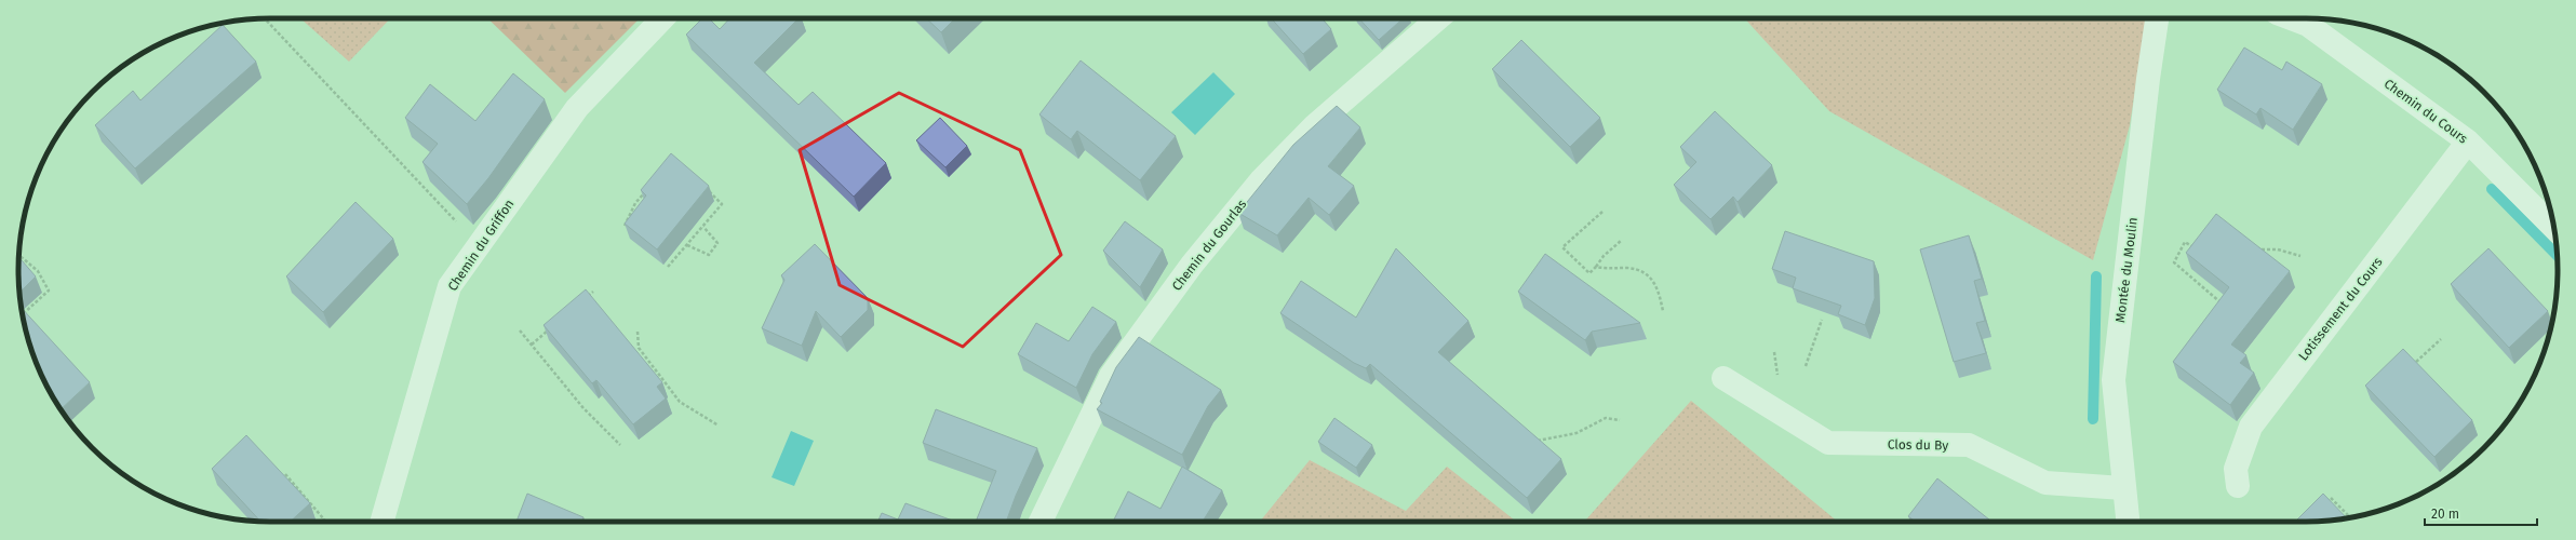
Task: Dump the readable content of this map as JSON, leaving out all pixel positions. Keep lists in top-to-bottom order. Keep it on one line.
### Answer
{"streets":{"street":["Chemin du Cours","Chemin du Griffon","Chemin du Gourlas","Montée du Moulin","Lotissement du Cours","Clos du By"]},"crossings":[["Chemin du Cours","Lotissement du Cours"],["Montée du Moulin","Clos du By"]],"scale_bar":"20 m"}
